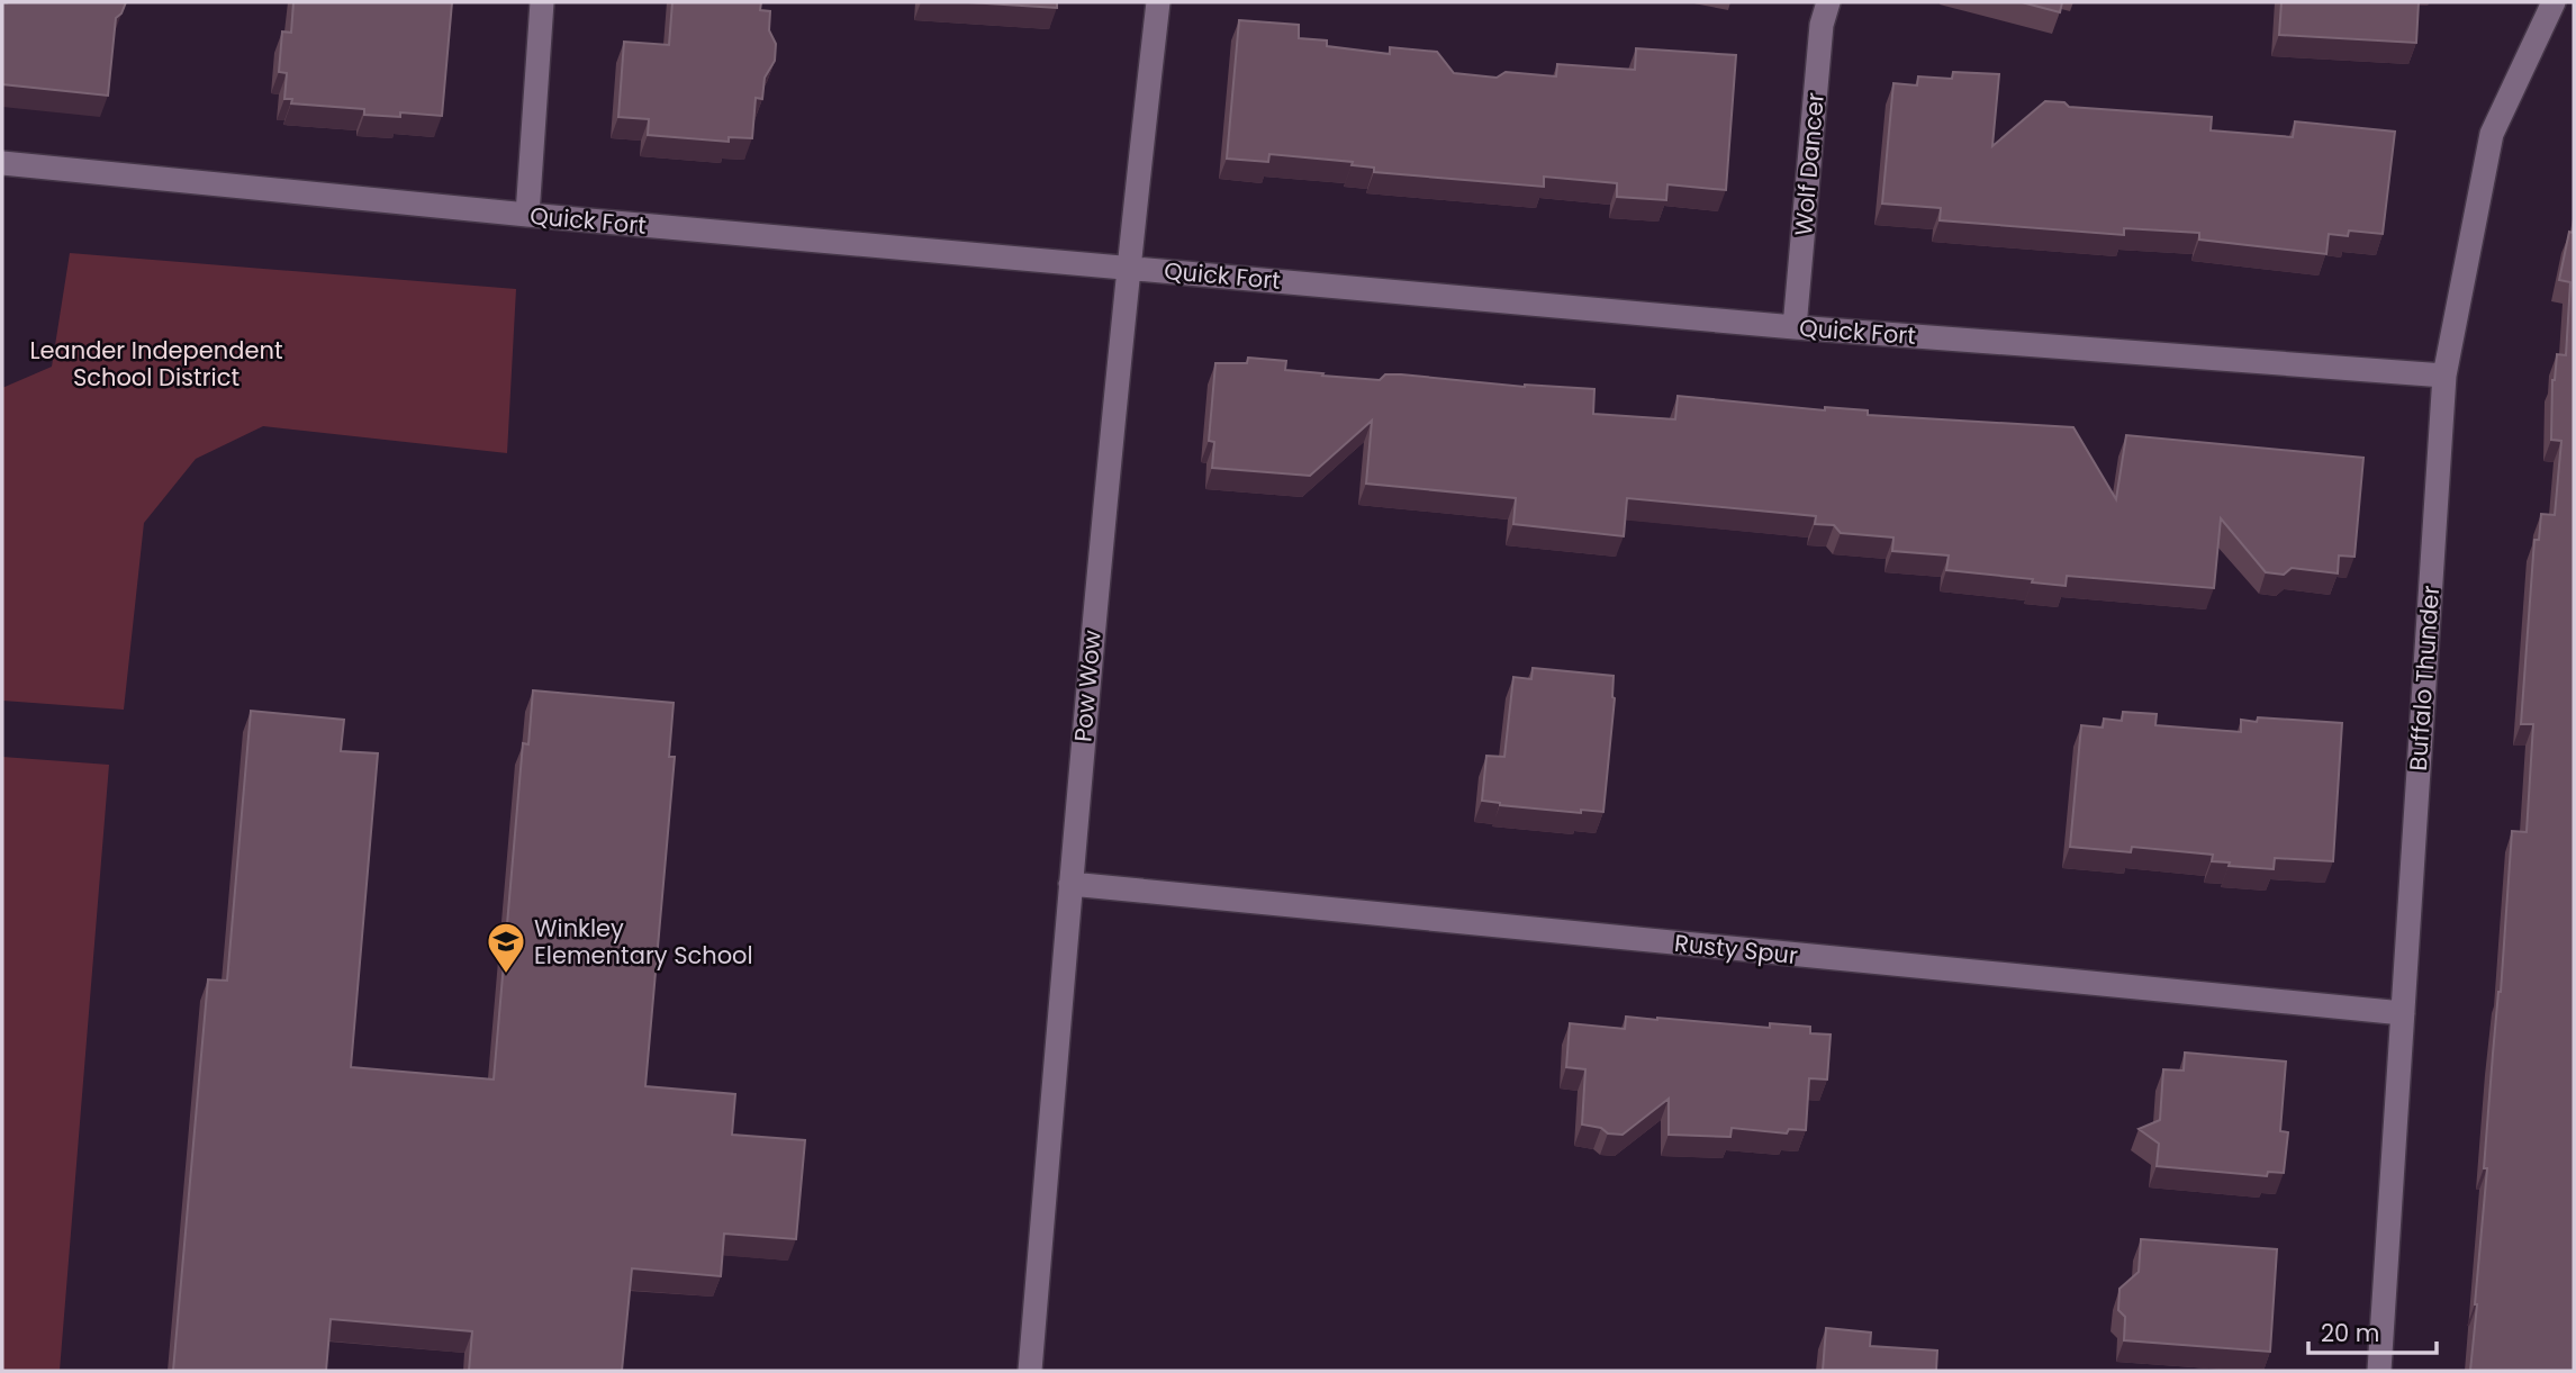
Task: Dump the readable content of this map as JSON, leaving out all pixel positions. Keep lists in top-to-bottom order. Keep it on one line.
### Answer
{"streets":{"street":["Wolf Dancer","Quick Fort","Buffalo Thunder","Pow Wow","Rusty Spur"]},"crossings":[["Wolf Dancer","Quick Fort"],["Quick Fort","Buffalo Thunder"],["Quick Fort","Pow Wow"],["Buffalo Thunder","Rusty Spur"],["Pow Wow","Rusty Spur"]],"parks":["Leander Independent School District"],"places":{"school or university":["Winkley Elementary School"]},"scale_bar":"20 m"}
